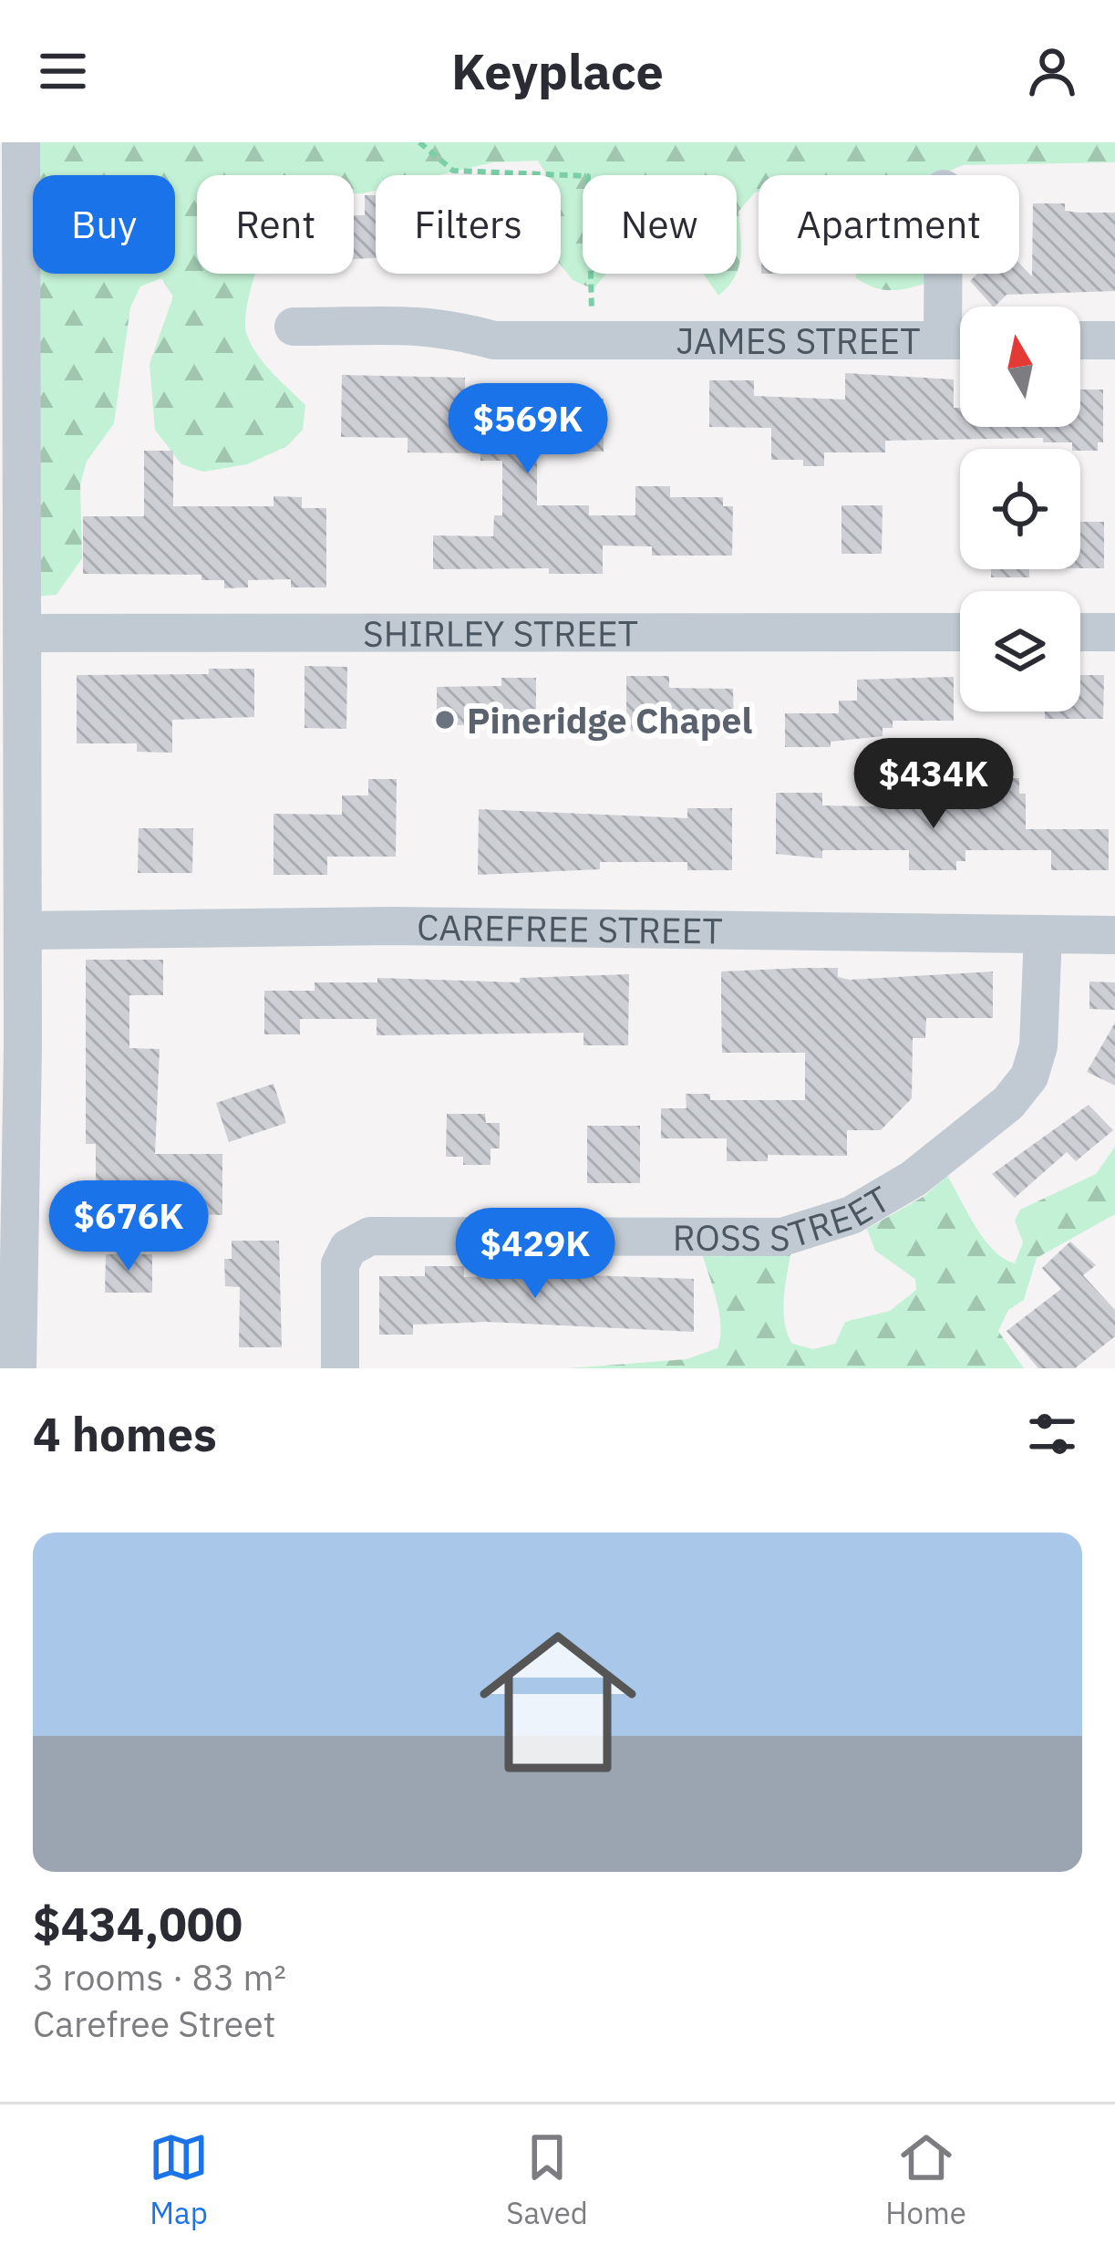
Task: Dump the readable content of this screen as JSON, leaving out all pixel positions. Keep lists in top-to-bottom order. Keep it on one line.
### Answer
{"streets":{"street":["JAMES STREET","SHIRLEY STREET","CAREFREE STREET","ROSS STREET"]},"crossings":[["CAREFREE STREET","ROSS STREET"]],"places":["Pineridge Chapel"],"north":"top","page":{"header":"Keyplace","chip":["Buy","Rent","Filters","New","Apartment"],"price":["$569K","$434K","$676K","$429K"],"heading":"4 homes","list":[{"name":"$434,000","note":"3 rooms · 83 m² · Carefree Street"}],"tabs":["Map","Saved","Home"]}}
